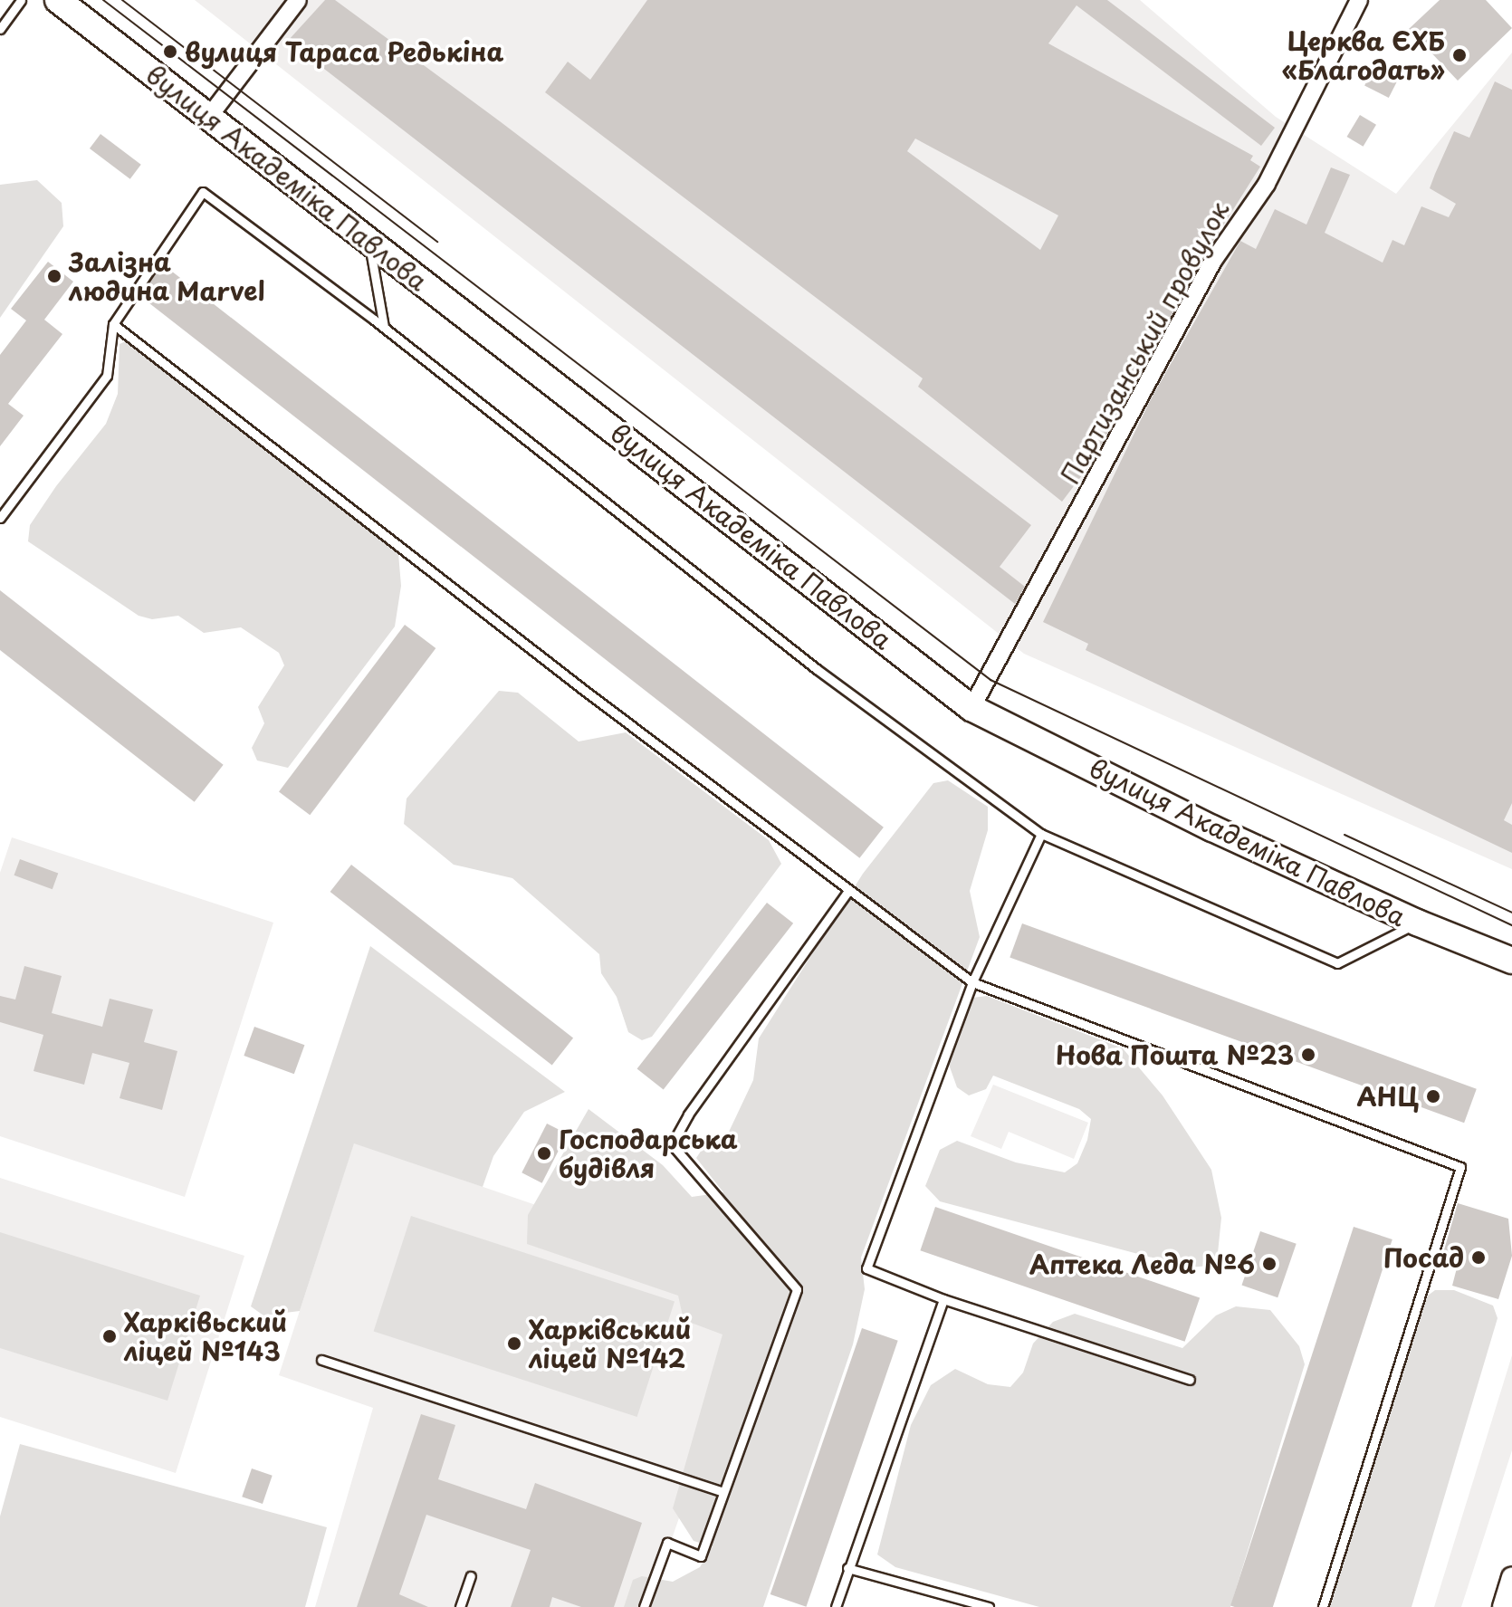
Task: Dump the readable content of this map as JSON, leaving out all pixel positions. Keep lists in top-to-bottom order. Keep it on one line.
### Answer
{"streets":{"main road":["вулиця Академіка Павлова"],"street":["Партизанський провулок"]},"crossings":[["вулиця Академіка Павлова","Партизанський провулок"]],"places":["вулиця Тараса Редькіна","Церква ЄХБ «Благодать»","Залізна людина Marvel","Нова Пошта №23","АНЦ","Господарська будівля","Посад","Аптека Леда №6","Харківьский ліцей №143","Харківський ліцей №142"]}
